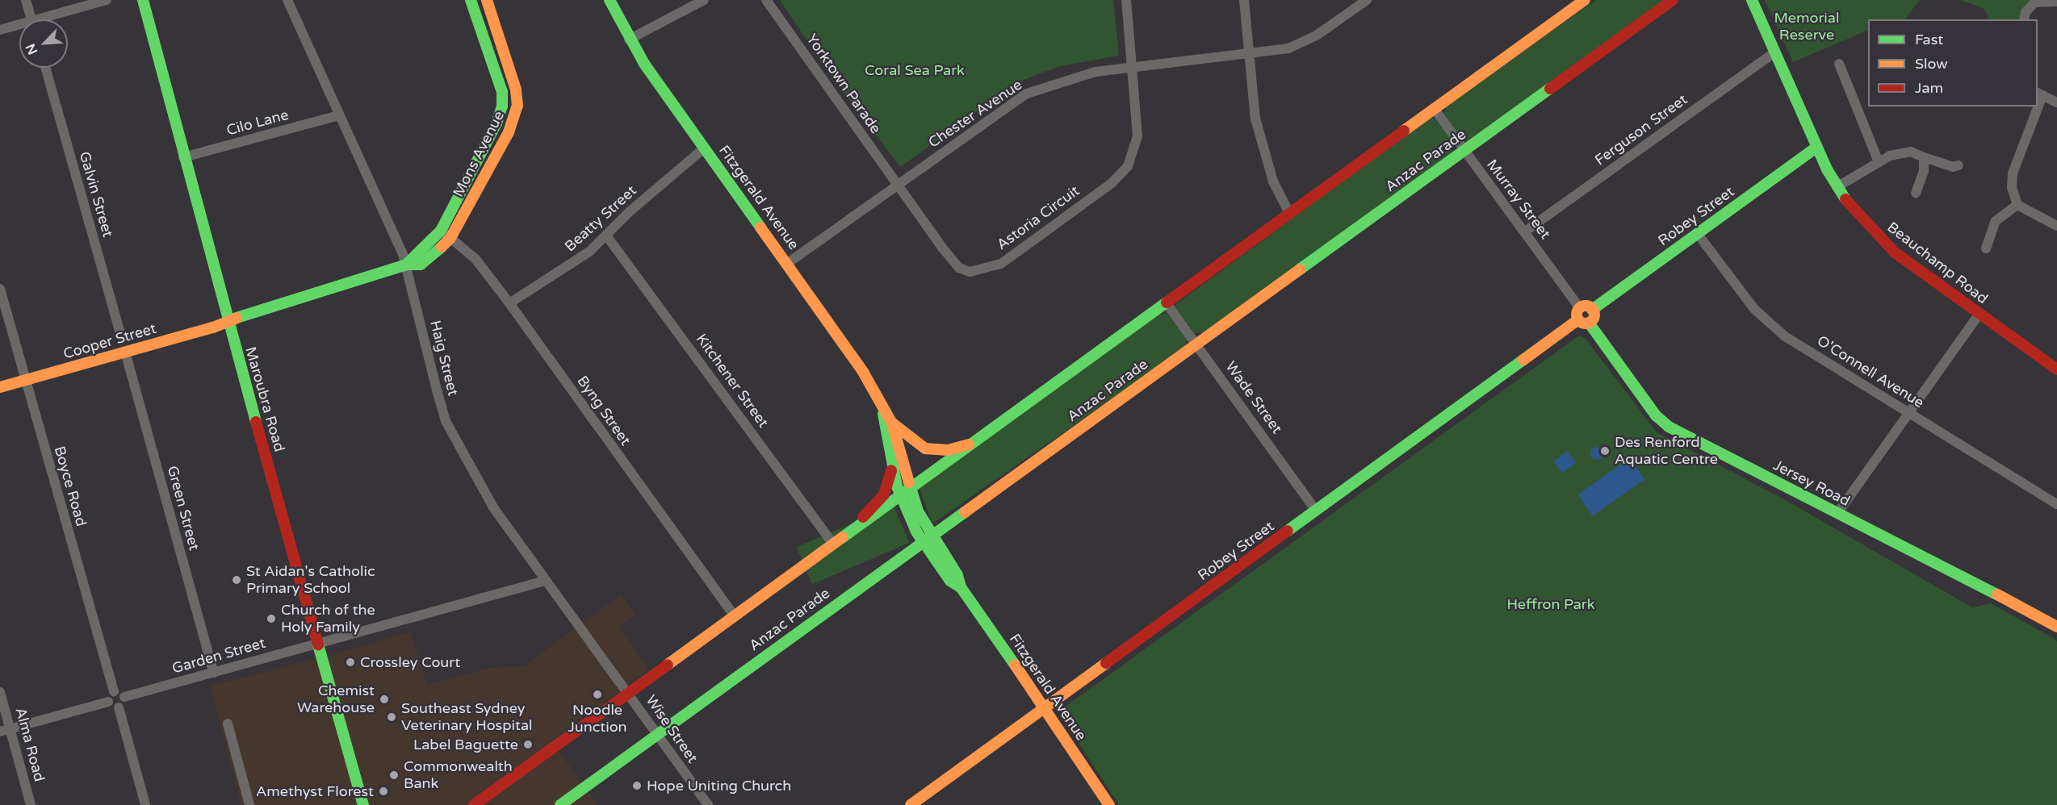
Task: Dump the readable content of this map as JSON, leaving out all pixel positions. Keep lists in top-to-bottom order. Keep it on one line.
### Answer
{"streets":{"main road":["Mons Avenue","Anzac Parade","Fitzgerald Avenue","Robey Street","Beauchamp Road","Cooper Street","Maroubra Road","Jersey Road"],"street":["Yorktown Parade","Chester Avenue","Cilo Lane","Ferguson Street","Galvin Street","Murray Street","Astoria Circuit","Beatty Street","Haig Street","O'Connell Avenue","Kitchener Street","Wade Street","Byng Street","Boyce Road","Green Street","Garden Street","Wise Street","Alma Road"]},"crossings":[["Yorktown Parade","Chester Avenue"],["Yorktown Parade","Astoria Circuit"],["Chester Avenue","Fitzgerald Avenue"],["Chester Avenue","Astoria Circuit"],["Cilo Lane","Haig Street"],["Cilo Lane","Maroubra Road"],["Ferguson Street","Murray Street"],["Ferguson Street","Beauchamp Road"],["Mons Avenue","Cooper Street"],["Mons Avenue","Haig Street"],["Mons Avenue","Maroubra Road"],["Mons Avenue","Byng Street"],["Anzac Parade","Fitzgerald Avenue"],["Anzac Parade","Murray Street"],["Anzac Parade","Wade Street"],["Anzac Parade","Wise Street"],["Fitzgerald Avenue","Robey Street"],["Fitzgerald Avenue","Beatty Street"],["Robey Street","Beauchamp Road"],["Robey Street","O'Connell Avenue"],["Robey Street","Wade Street"],["Robey Street","Jersey Road"],["Beatty Street","Kitchener Street"],["Beatty Street","Byng Street"],["Cooper Street","Maroubra Road"],["Cooper Street","Boyce Road"],["Cooper Street","Green Street"],["Haig Street","Garden Street"],["Haig Street","Wise Street"],["Maroubra Road","Garden Street"],["Boyce Road","Garden Street"],["Green Street","Garden Street"]],"parks":["Memorial Reserve","Coral Sea Park","Heffron Park"],"places":["Des Renford Aquatic Centre","St Aidan's Catholic Primary School","Church of the Holy Family","Crossley Court","Noodle Junction","Chemist Warehouse","Southeast Sydney Veterinary Hospital","Label Baguette","Commonwealth Bank","Hope Uniting Church","Amethyst Florest"],"legend":["Fast","Slow","Jam"],"north":"bottom left"}
